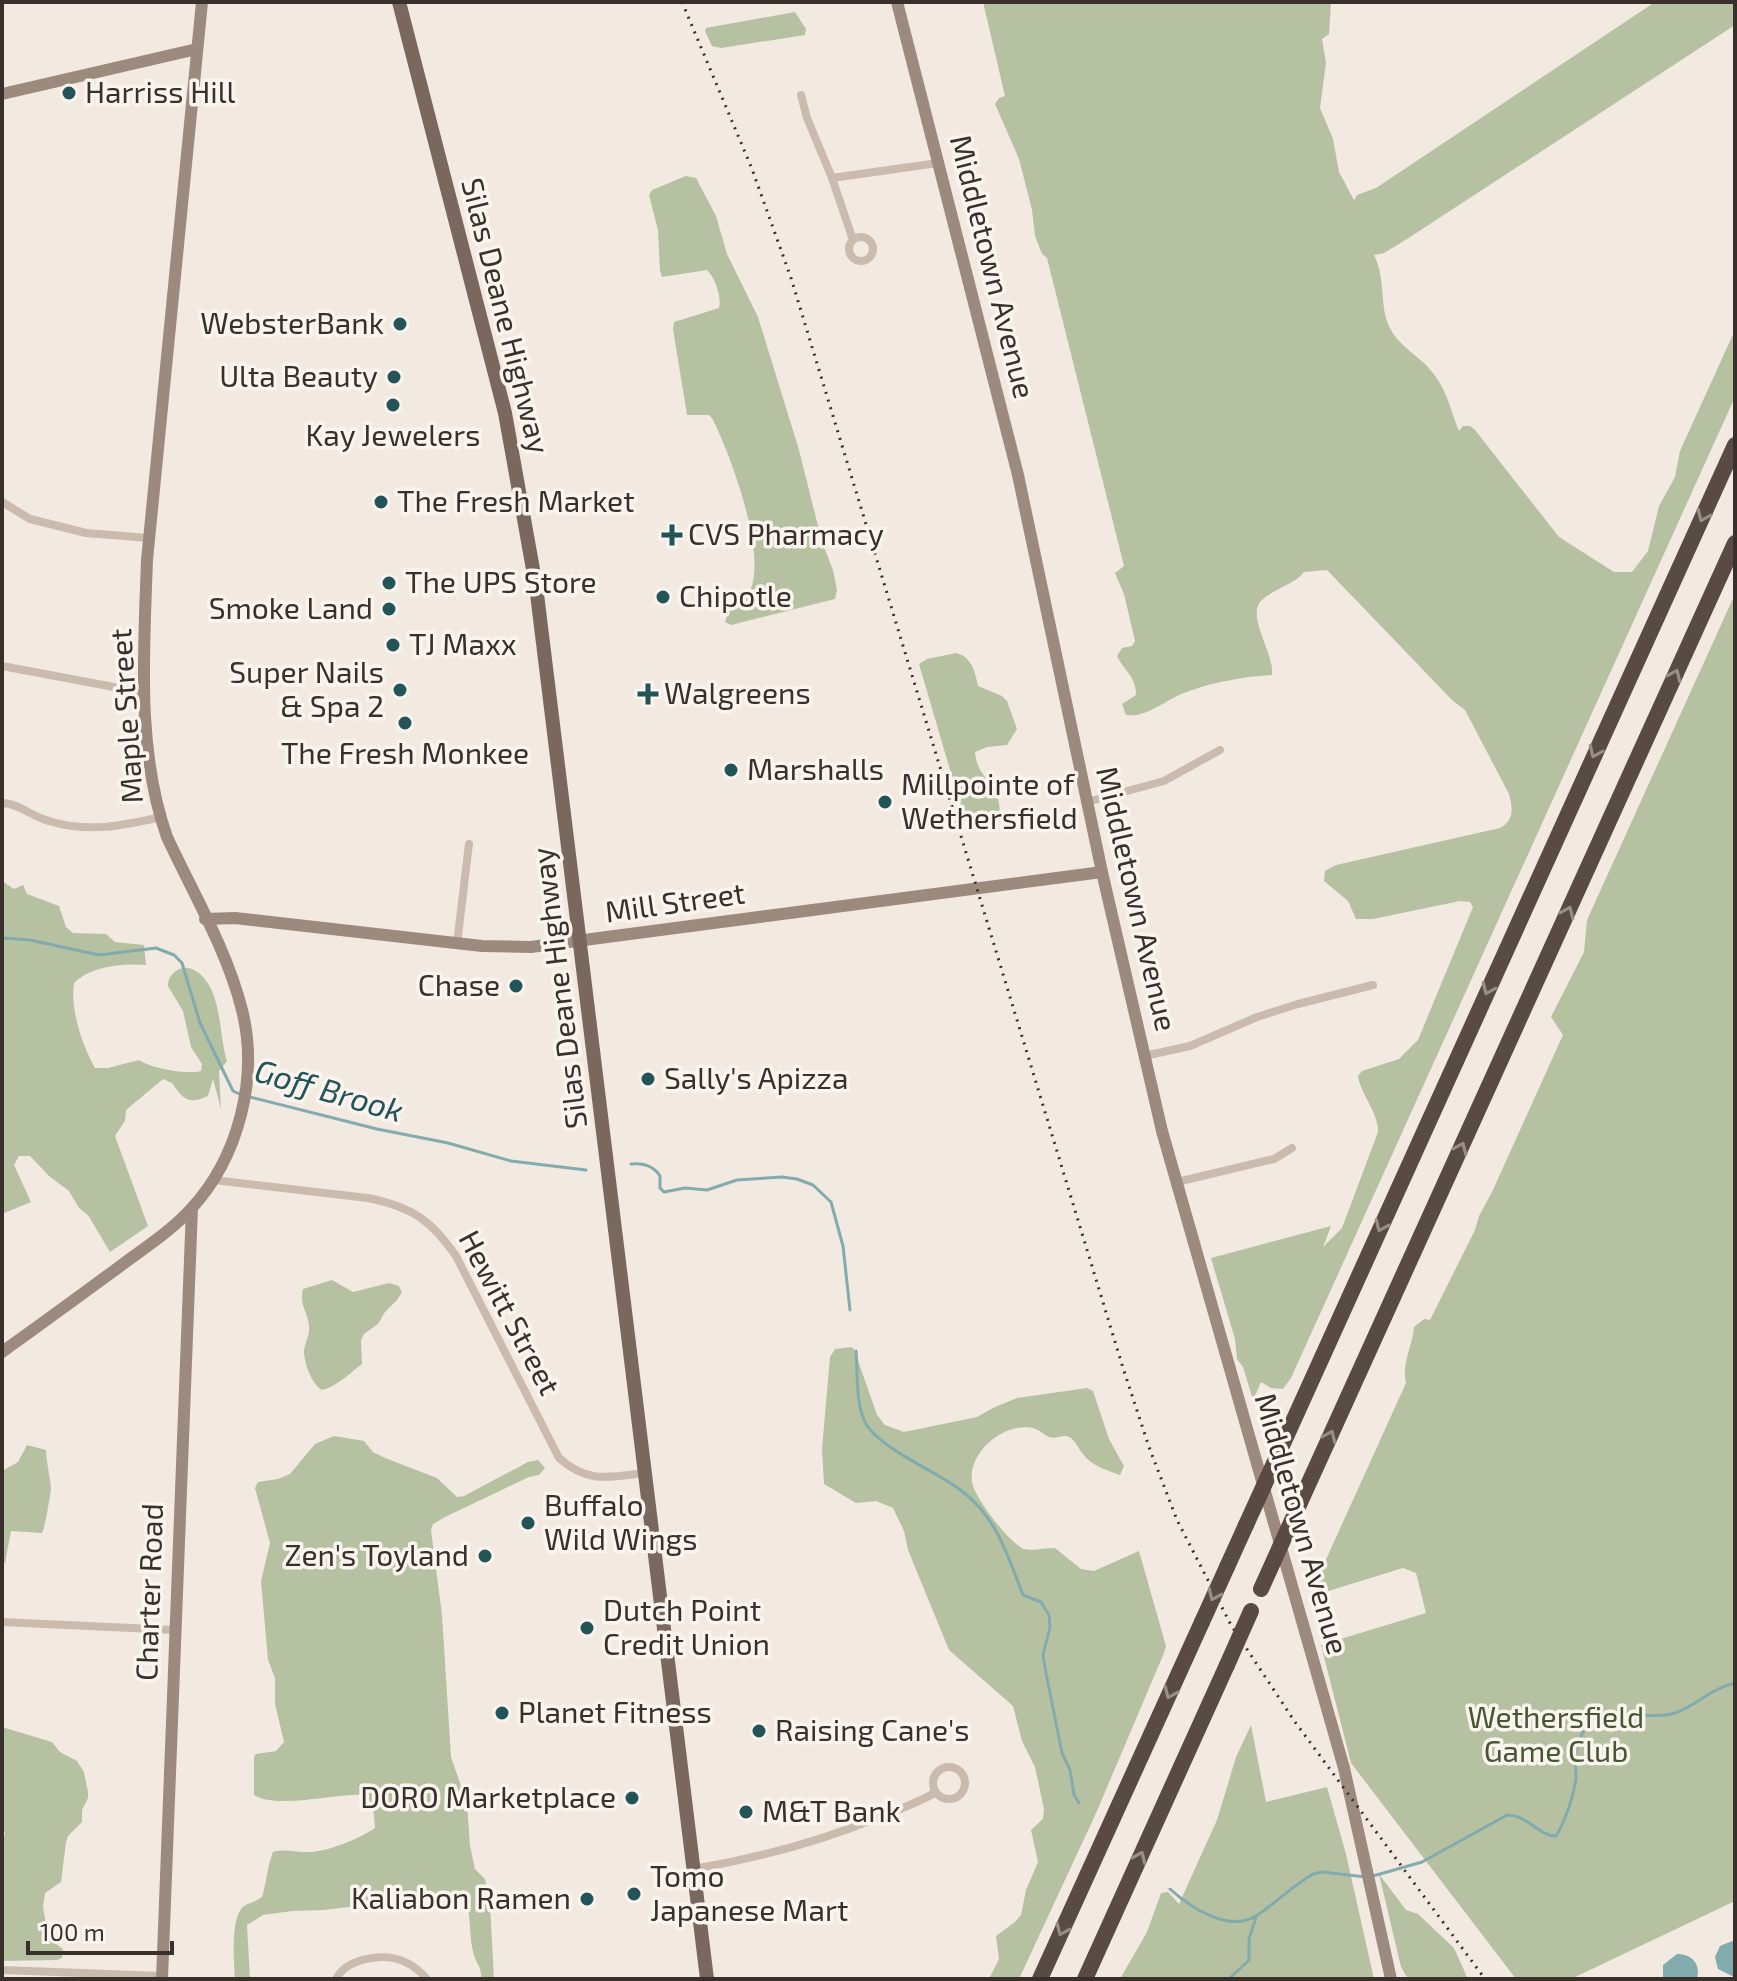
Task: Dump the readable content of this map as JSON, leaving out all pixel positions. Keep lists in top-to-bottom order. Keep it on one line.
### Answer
{"streets":{"main road":["Silas Deane Highway"],"street":["Middletown Avenue","Maple Street","Mill Street","Hewitt Street","Charter Road"]},"crossings":[["Middletown Avenue","Mill Street"],["Silas Deane Highway","Mill Street"],["Silas Deane Highway","Hewitt Street"],["Maple Street","Mill Street"],["Maple Street","Hewitt Street"],["Maple Street","Charter Road"]],"water":["Goff Brook"],"parks":["Wethersfield Game Club"],"places":{"other":["Harriss Hill","WebsterBank","Ulta Beauty","Kay Jewelers","The Fresh Market","The UPS Store","Chipotle","Smoke Land","TJ Maxx","Super Nails & Spa 2","The Fresh Monkee","Marshalls","Millpointe of Wethersfield","Chase","Sally's Apizza","Buffalo Wild Wings","Zen's Toyland","Dutch Point Credit Union","Planet Fitness","Raising Cane's","DORO Marketplace","M&T Bank","Tomo Japanese Mart","Kaliabon Ramen"],"health":["CVS Pharmacy","Walgreens"]},"scale_bar":"100 m"}
